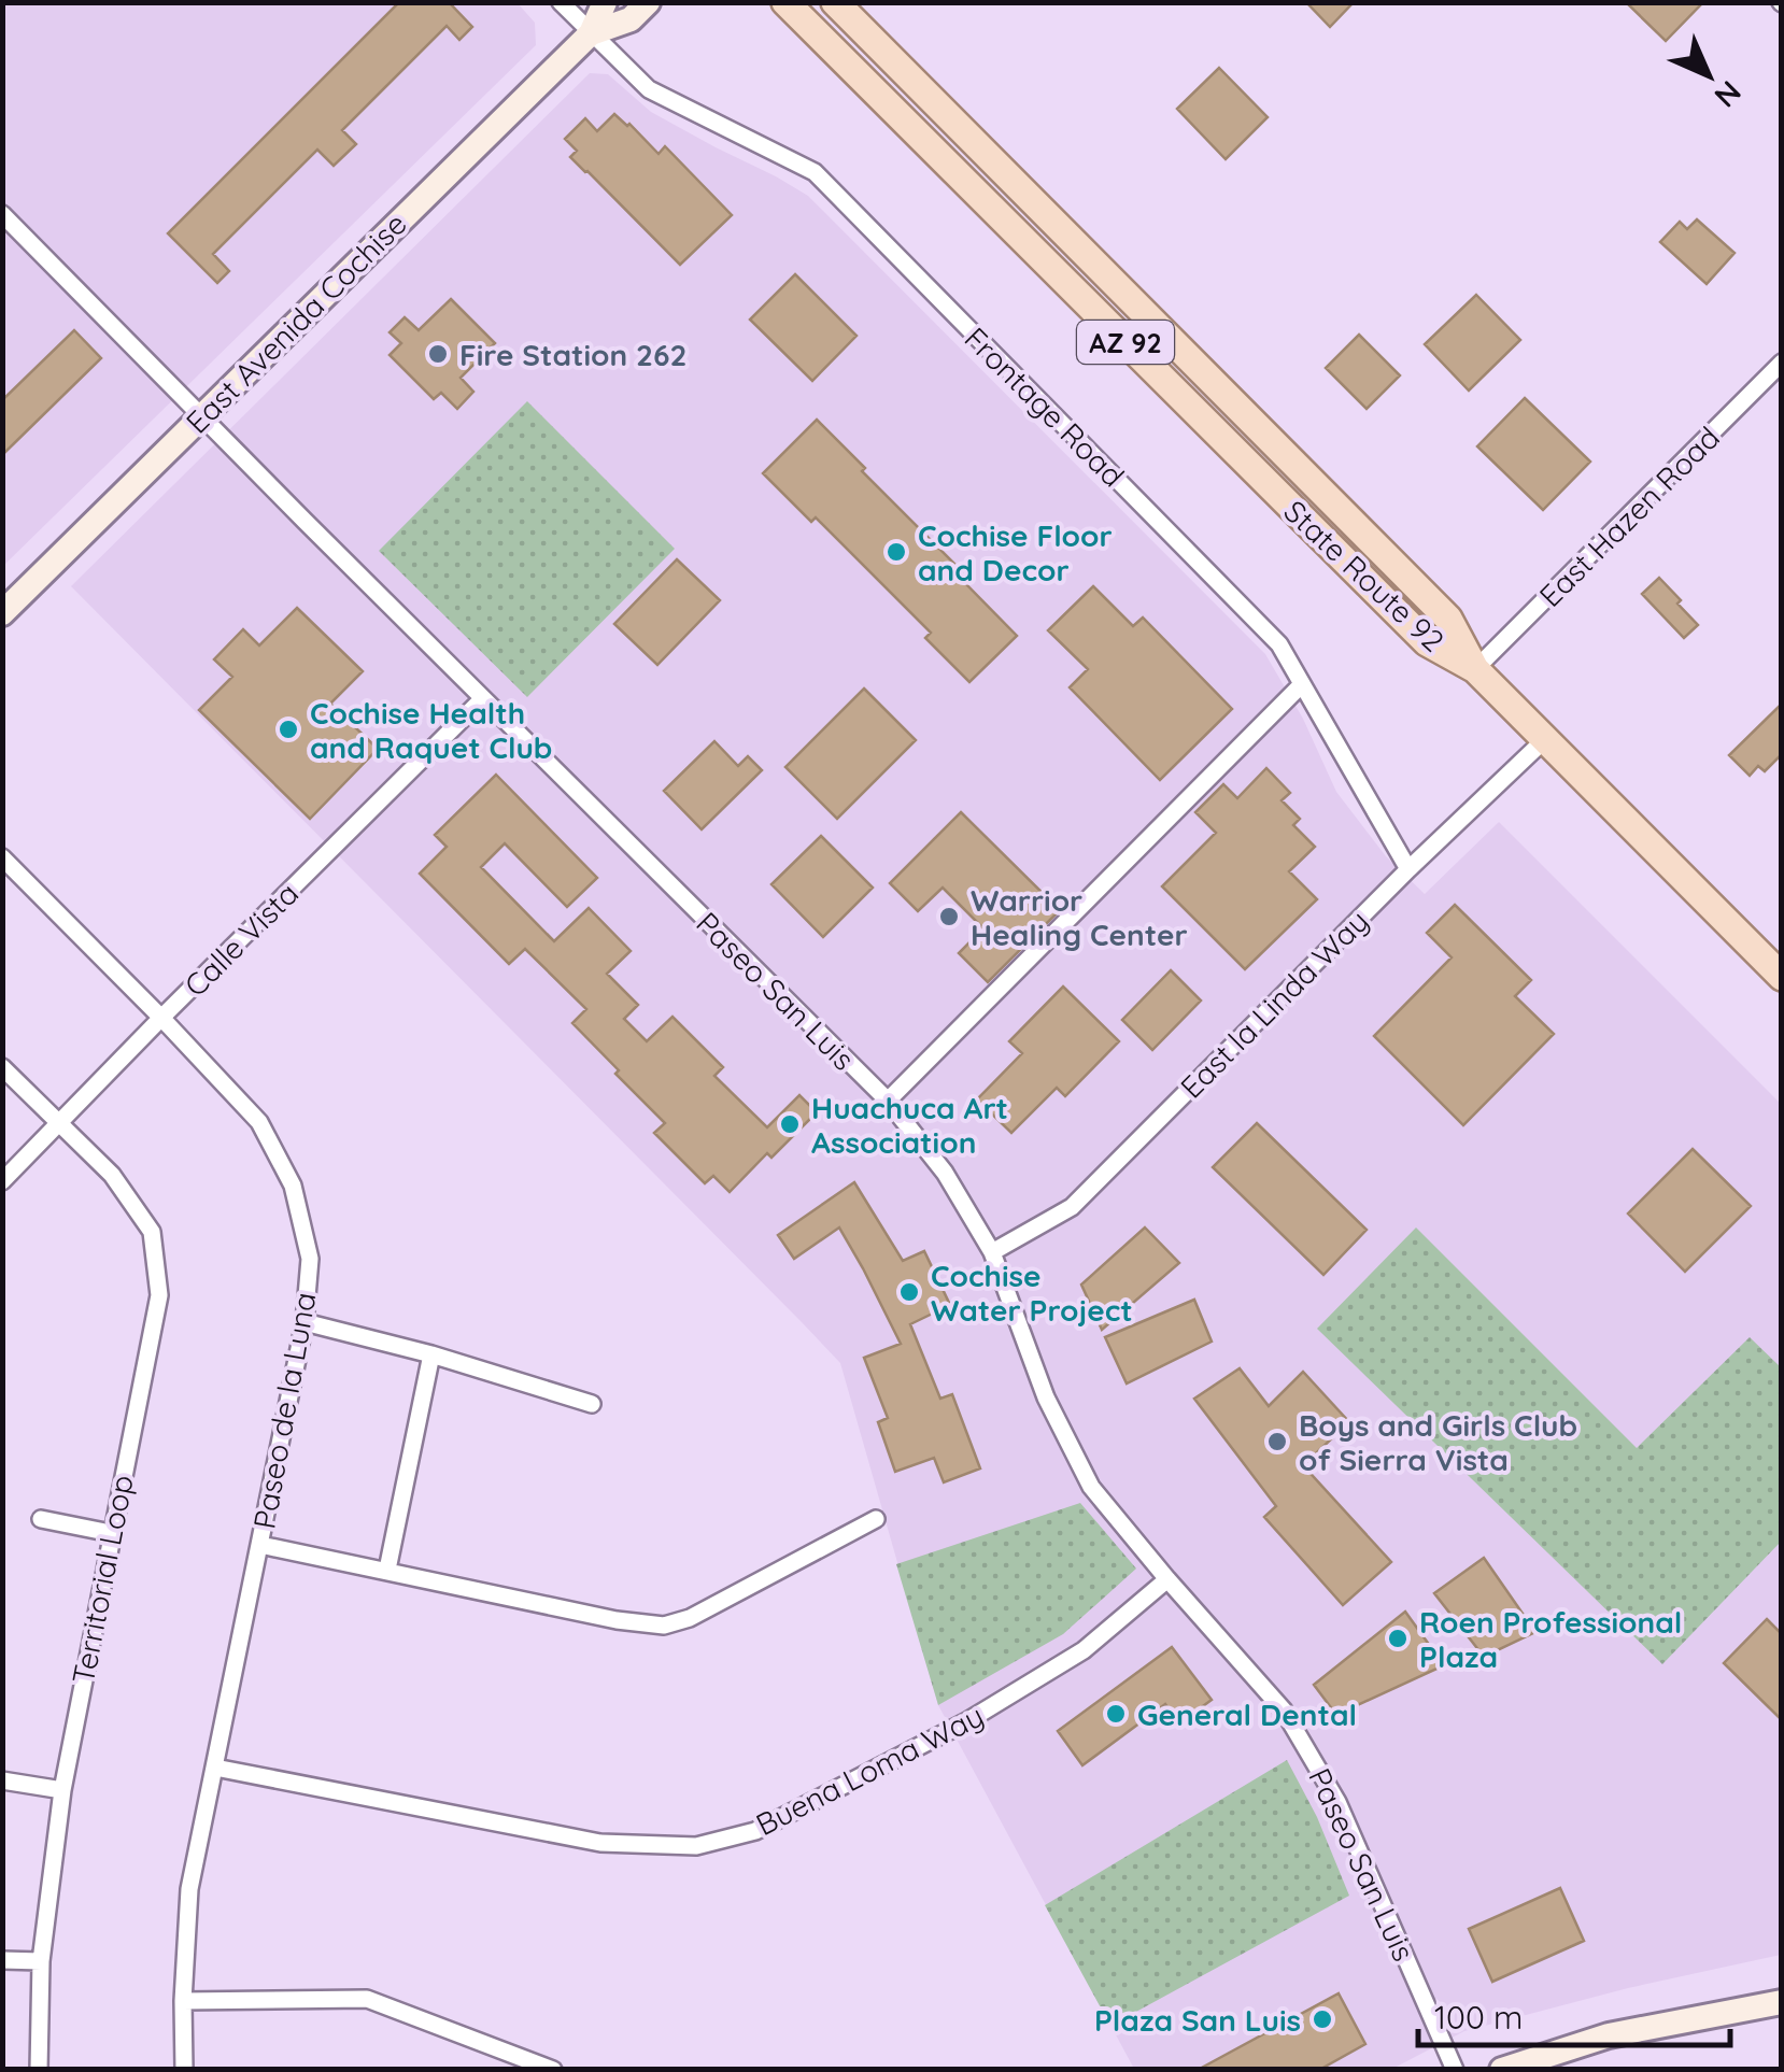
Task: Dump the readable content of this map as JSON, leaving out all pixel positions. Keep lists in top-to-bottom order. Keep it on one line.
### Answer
{"streets":{"main road":["AZ 92","State Route 92"],"street":["East Avenida Cochise","Frontage Road","East Hazen Road","Calle Vista","Paseo San Luis","East la Linda Way","Paseo de la Luna","Territorial Loop","Buena Loma Way"]},"crossings":[["East Avenida Cochise","Frontage Road"],["East Avenida Cochise","Paseo San Luis"],["AZ 92","East Hazen Road"],["AZ 92","State Route 92"],["AZ 92","East la Linda Way"],["Frontage Road","East la Linda Way"],["East Hazen Road","State Route 92"],["Calle Vista","Paseo San Luis"],["Calle Vista","Paseo de la Luna"],["Calle Vista","Territorial Loop"],["Paseo San Luis","East la Linda Way"],["Paseo San Luis","Buena Loma Way"],["Paseo de la Luna","Buena Loma Way"]],"places":["Fire Station 262","Cochise Floor and Decor","Cochise Health and Raquet Club","Warrior Healing Center","Huachuca Art Association","Cochise Water Project","Boys and Girls Club of Sierra Vista","Roen Professional Plaza","General Dental","Plaza San Luis"],"scale_bar":"100 m","north":"bottom right"}
